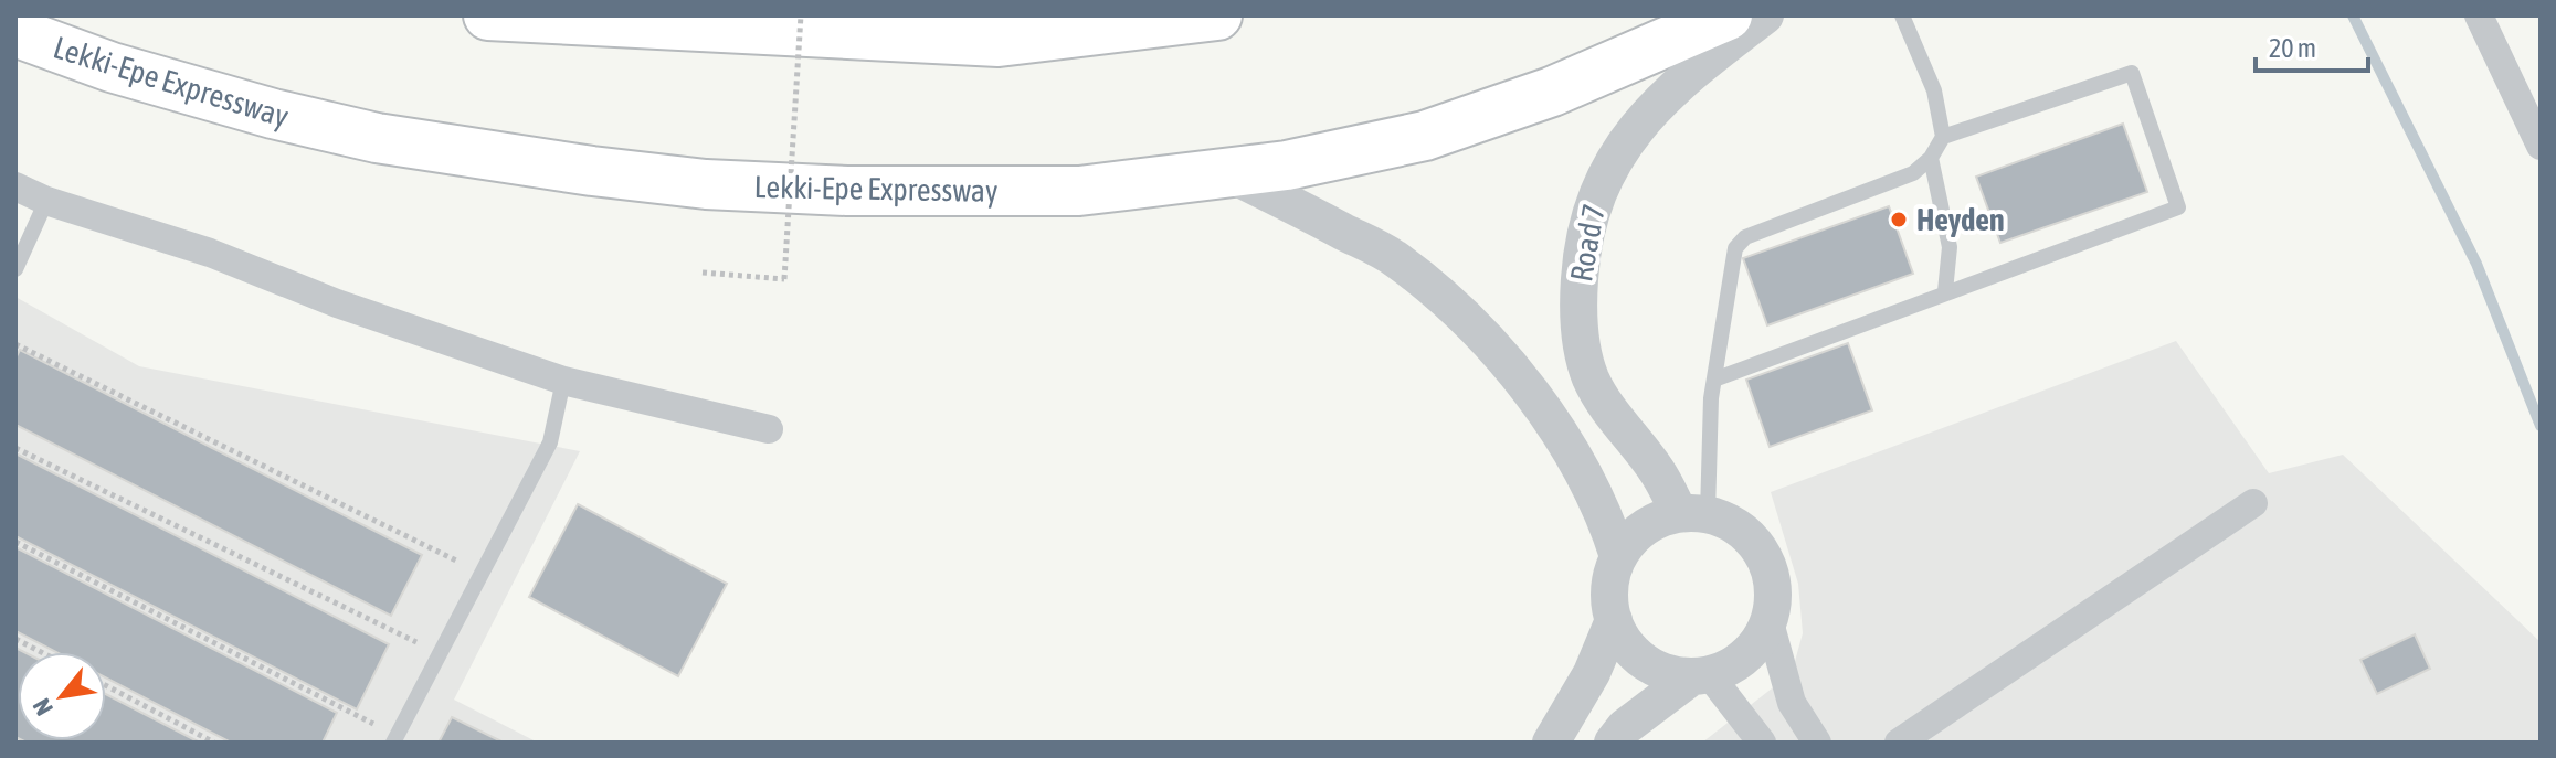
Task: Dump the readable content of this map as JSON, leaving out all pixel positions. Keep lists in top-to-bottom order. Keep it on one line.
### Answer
{"streets":{"highway":["Lekki-Epe Expressway"],"street":["Road 7"]},"places":["Heyden"],"scale_bar":"20 m","north":"bottom left"}
